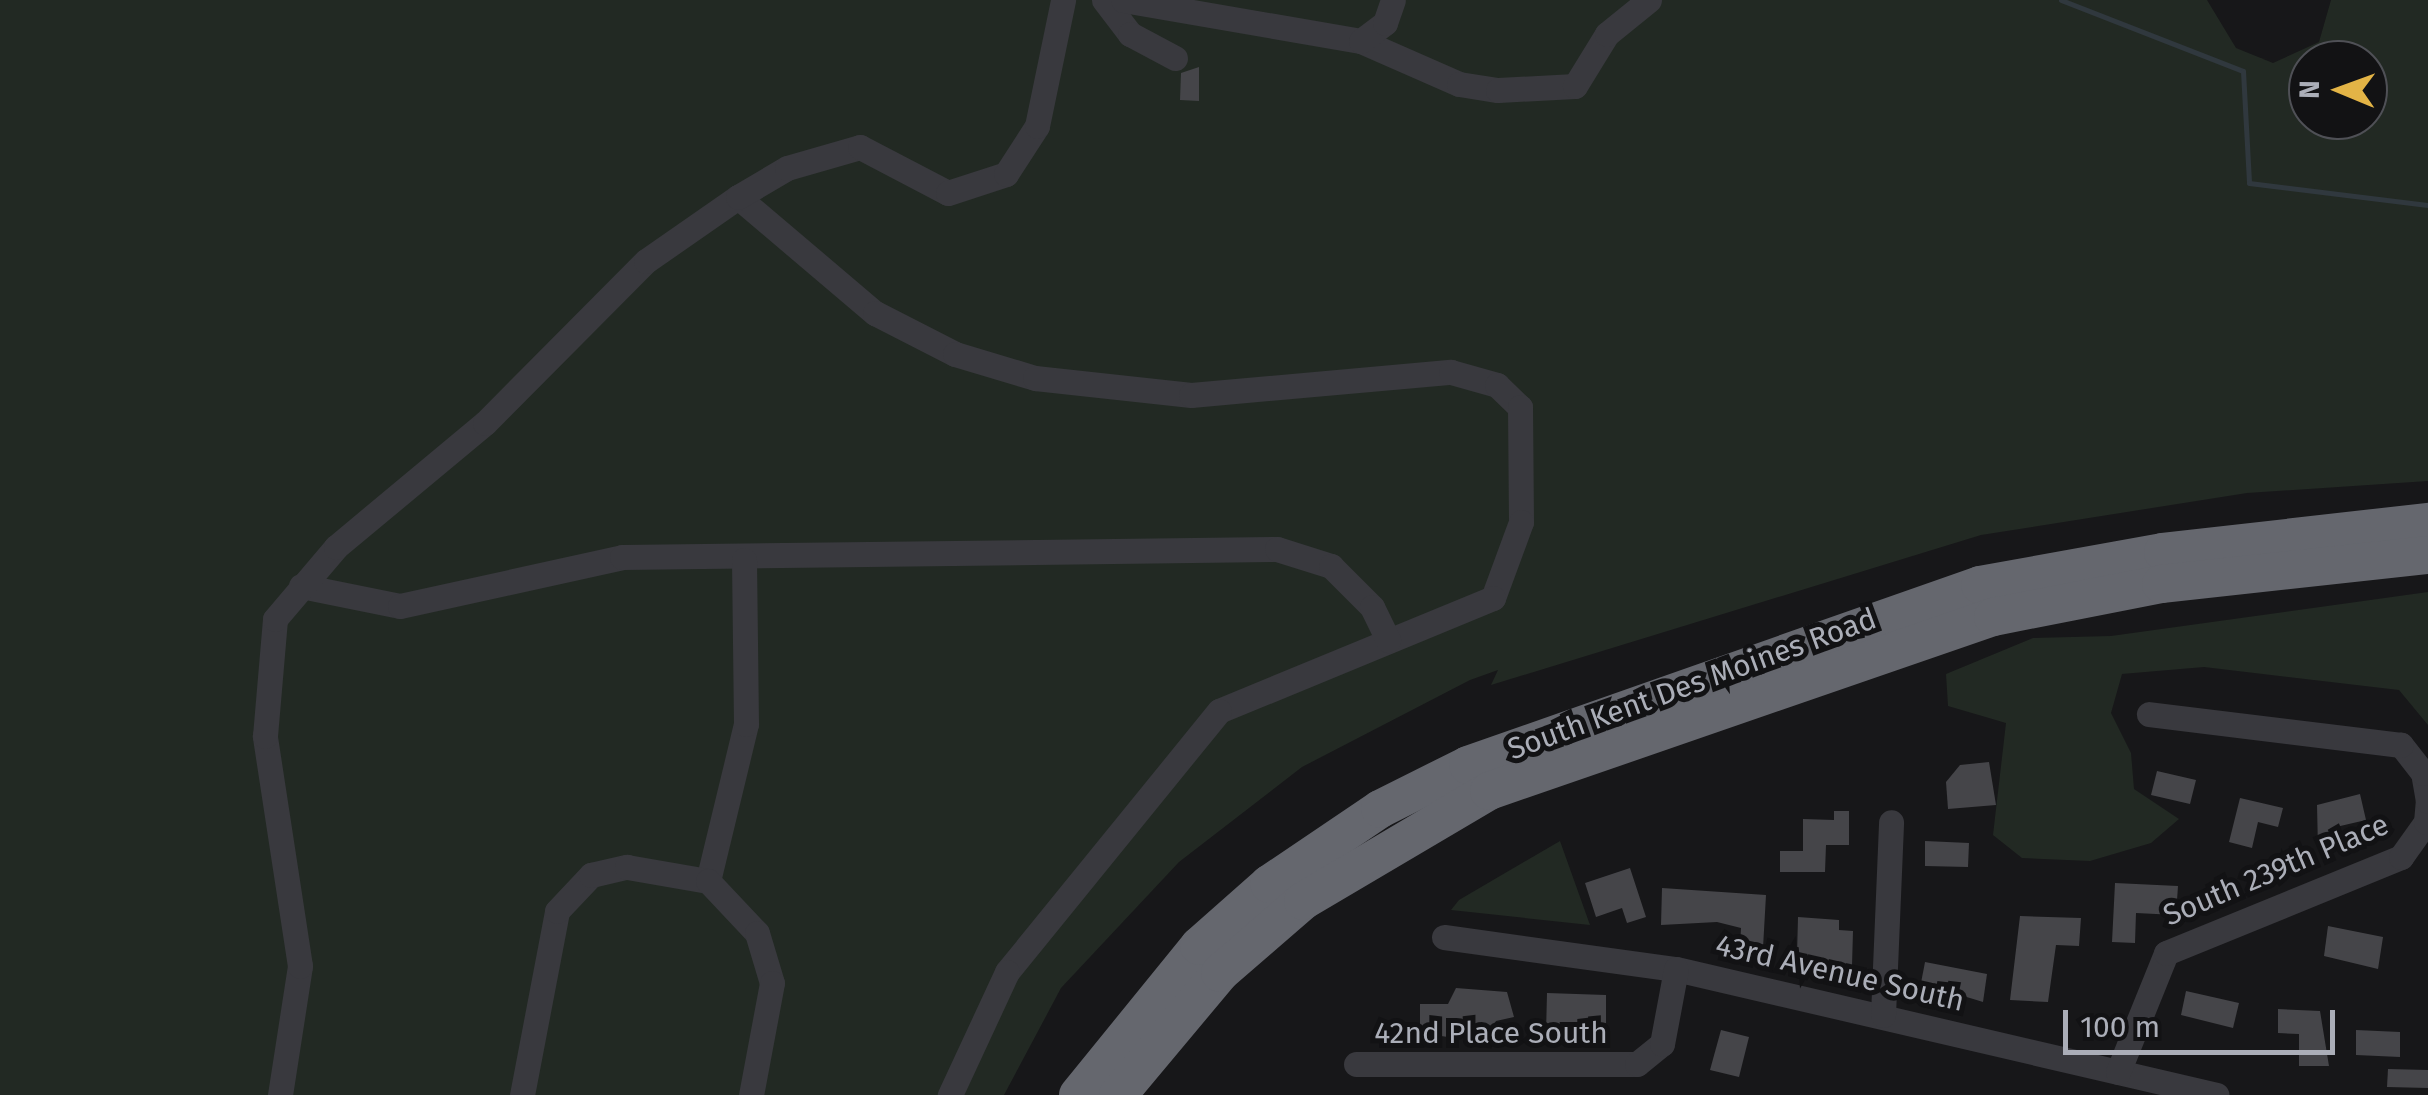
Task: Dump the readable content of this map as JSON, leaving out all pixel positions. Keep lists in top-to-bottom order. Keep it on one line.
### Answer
{"streets":{"highway":["South Kent Des Moines Road"],"street":["South 239th Place","43rd Avenue South","42nd Place South"]},"crossings":[["South 239th Place","43rd Avenue South"],["43rd Avenue South","42nd Place South"]],"scale_bar":"100 m","north":"left"}
